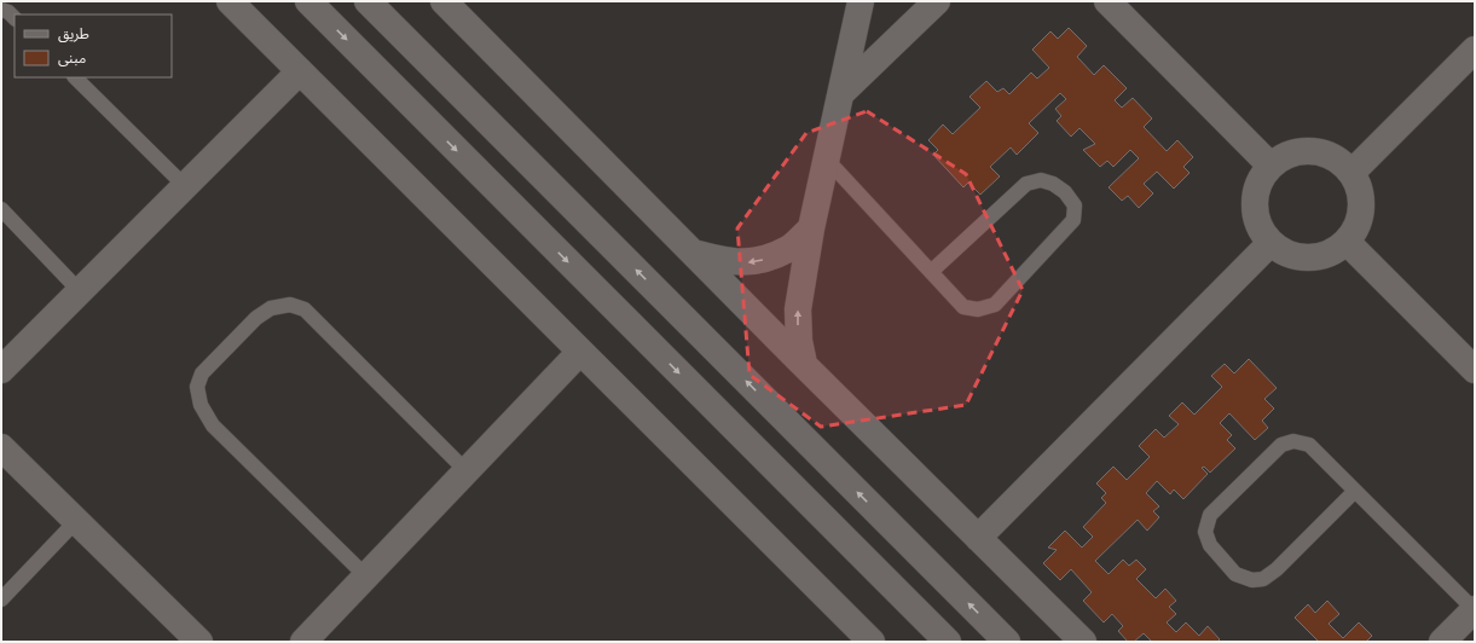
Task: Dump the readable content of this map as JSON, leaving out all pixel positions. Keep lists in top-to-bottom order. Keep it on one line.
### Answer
{"legend":["طريق","مبنى"]}
